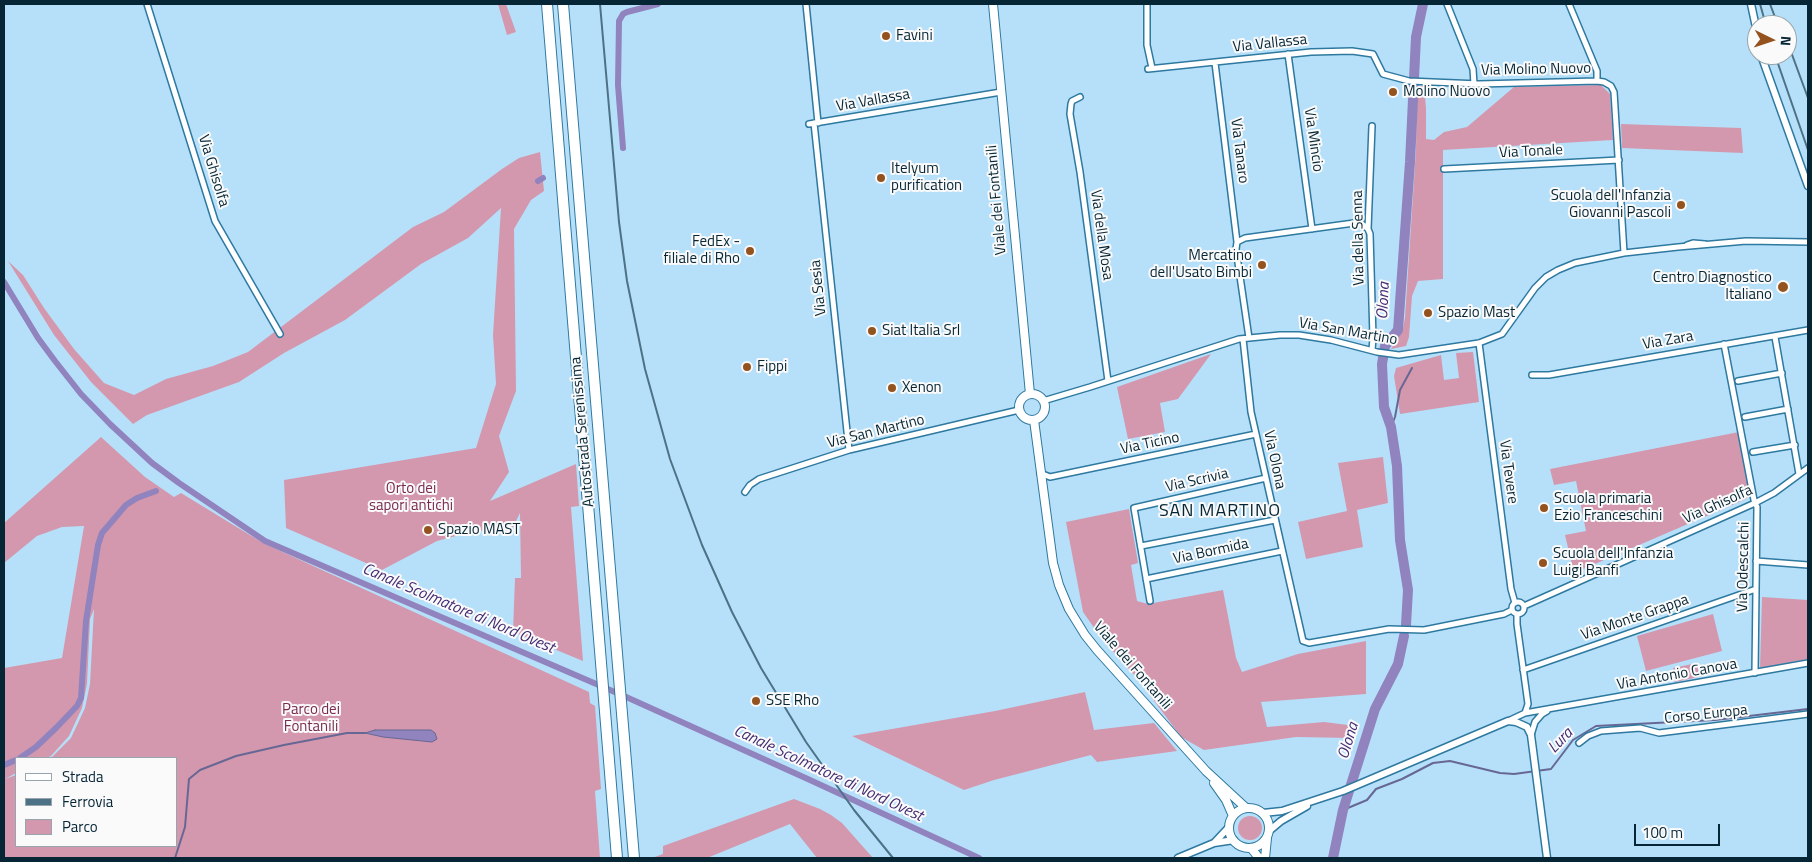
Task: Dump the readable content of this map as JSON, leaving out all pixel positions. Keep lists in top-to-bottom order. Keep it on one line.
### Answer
{"streets":{"highway":["Autostrada Serenissima"],"main road":["Viale dei Fontanili"],"street":["Via Vallassa","Via Molino Nuovo","Via Mincio","Via Tanaro","Via Tonale","Via Ghisolfa","Via della Mosa","Via della Senna","Via Sesia","Via San Martino","Via Zara","Via Ticino","Via Olona","Via Tevere","Via Scrivia","Via Bormida","Via Odescalchi","Via Monte Grappa","Via Antonio Canova","Corso Europa"]},"crossings":[["Via Vallassa","Via Molino Nuovo"],["Via Vallassa","Via Mincio"],["Via Vallassa","Via Tanaro"],["Via Vallassa","Viale dei Fontanili"],["Via Vallassa","Via Sesia"],["Via Molino Nuovo","Via Tonale"],["Via Molino Nuovo","Via San Martino"],["Via Tanaro","Via San Martino"],["Via Ghisolfa","Via Olona"],["Via Ghisolfa","Via Tevere"],["Via Ghisolfa","Via Odescalchi"],["Viale dei Fontanili","Via San Martino"],["Via della Mosa","Via San Martino"],["Via della Senna","Via San Martino"],["Via Sesia","Via San Martino"],["Via San Martino","Via Olona"],["Via San Martino","Via Tevere"],["Via Zara","Via Odescalchi"],["Via Ticino","Via Olona"],["Via Olona","Via Tevere"],["Via Olona","Via Scrivia"],["Via Olona","Via Bormida"],["Via Odescalchi","Via Monte Grappa"],["Via Odescalchi","Via Antonio Canova"]],"districts":["SAN MARTINO"],"water":["Olona","Canale Scolmatore di Nord Ovest","Lura"],"parks":["Orto dei sapori antichi","Parco dei Fontanili"],"places":["Favini","Molino Nuovo","Itelyum purification","Scuola dell'Infanzia Giovanni Pascoli","FedEx - filiale di Rho","Mercatino dell'Usato Bimbi","Centro Diagnostico Italiano","Spazio Mast","Siat Italia Srl","Fippi","Xenon","Scuola primaria Ezio Franceschini","Spazio MAST","Scuola dell'Infanzia Luigi Banfi","SSE Rho"],"legend":["Strada","Ferrovia","Parco"],"scale_bar":"100 m","north":"right"}
